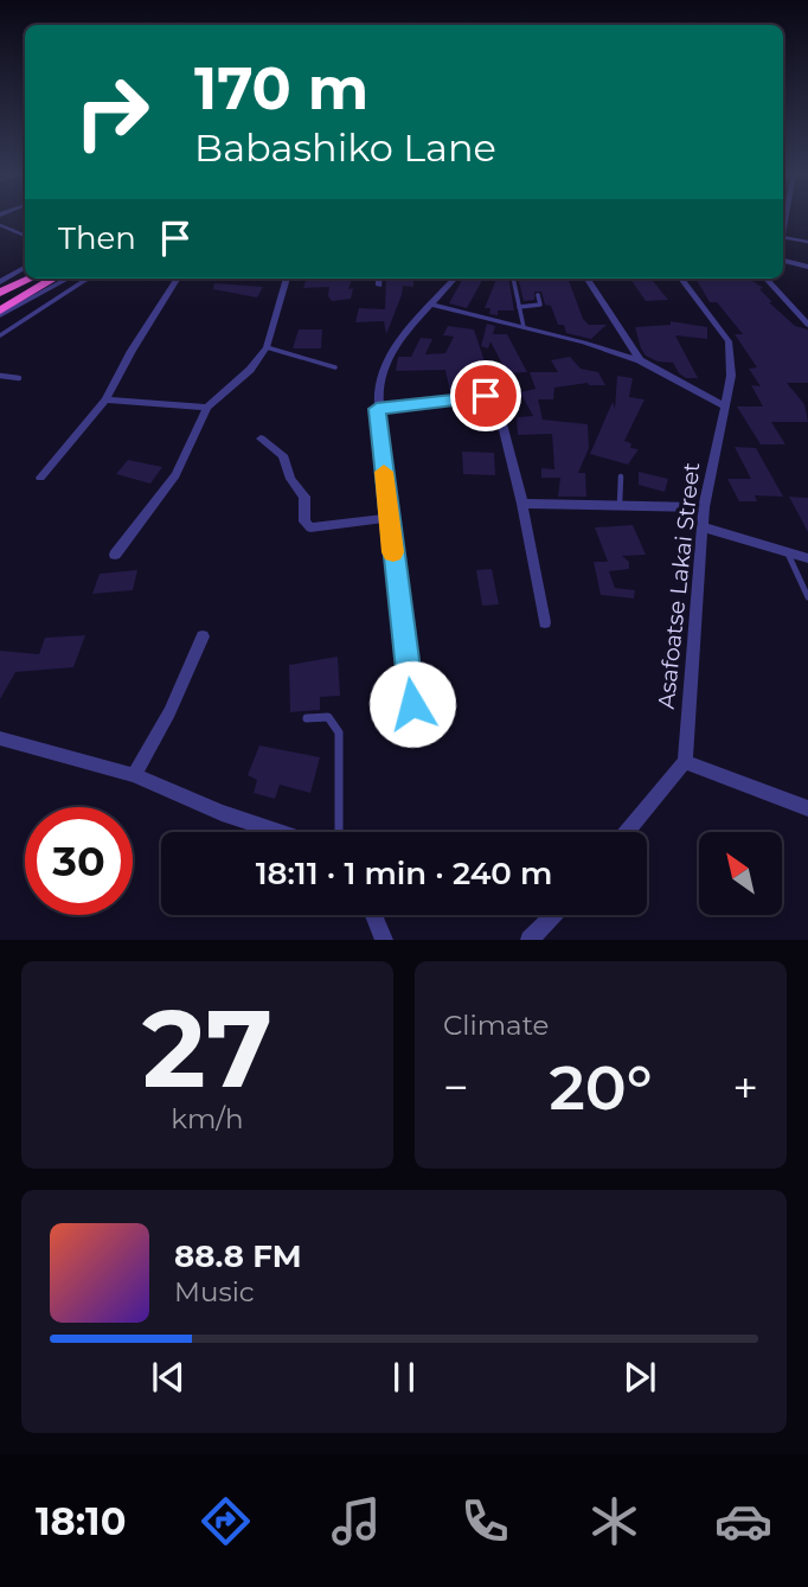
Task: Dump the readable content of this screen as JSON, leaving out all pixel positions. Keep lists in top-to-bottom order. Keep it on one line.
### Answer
{"streets":{"street":["Asafoatse Lakai Street"]},"north":"top left","page":{"turn":["170 m","Babashiko Lane"],"then":"Then","limit":"30","trip":"18:11 · 1 min · 240 m","tile":[["27","km/h"],"Climate"],"heat":["−","20°","+"],"song":["88.8 FM","Music"],"tabs":"18:10"}}
